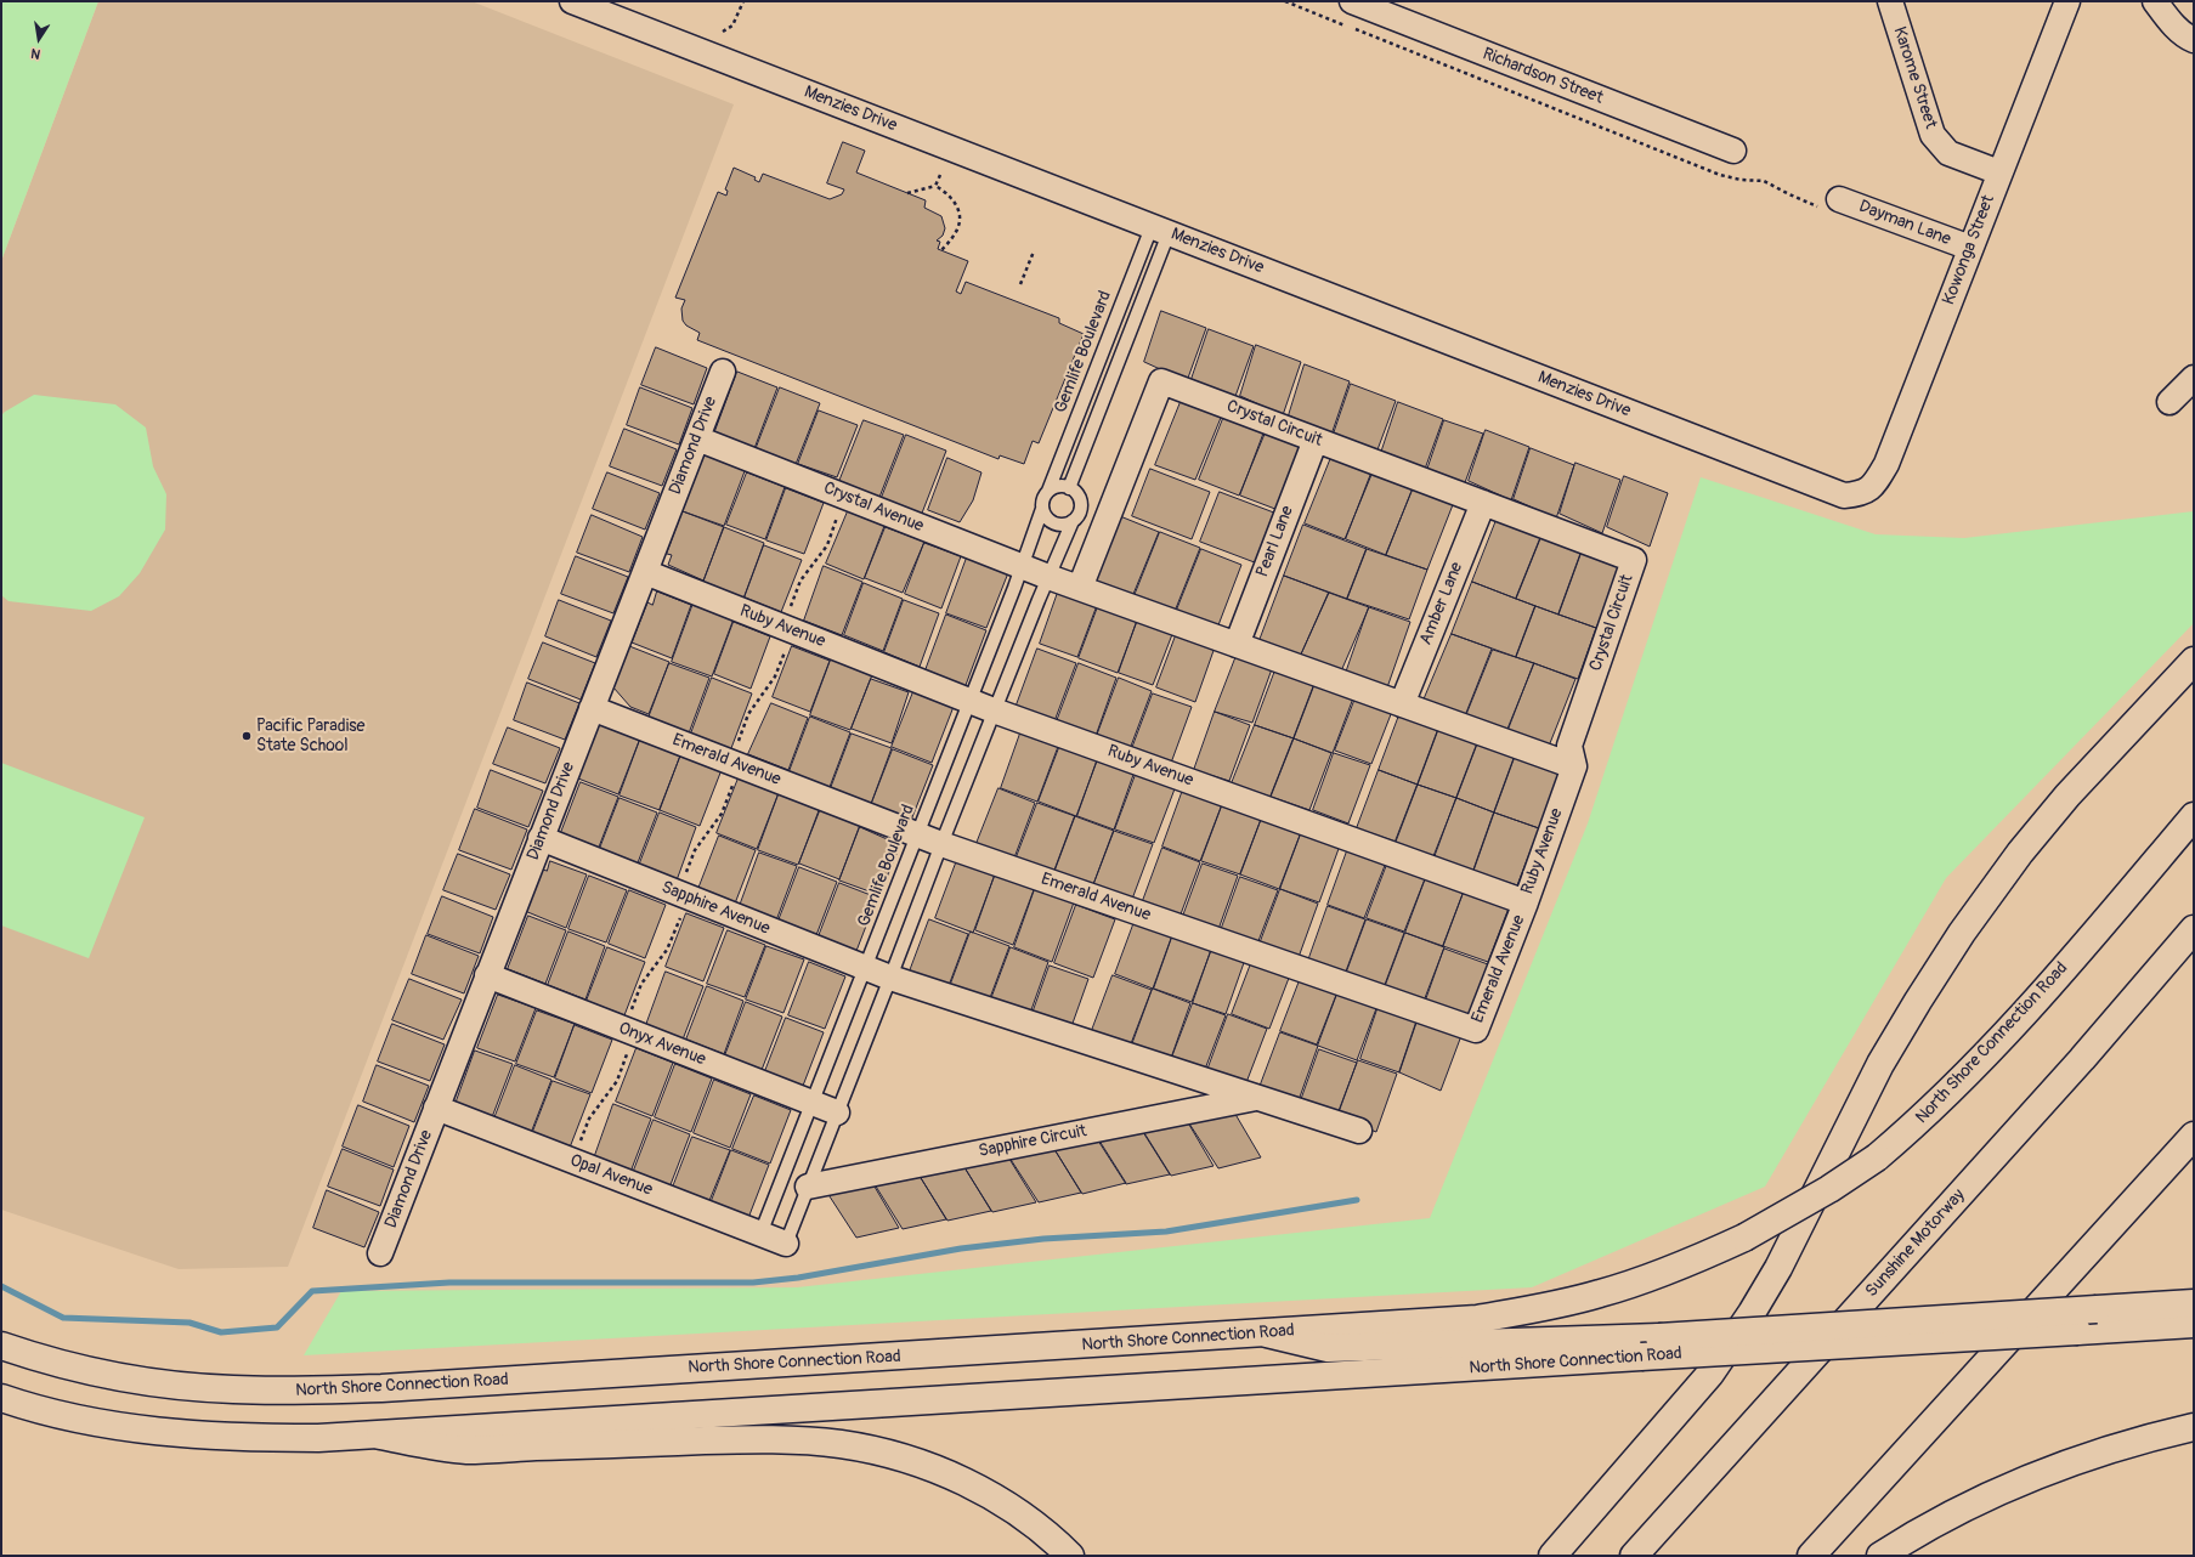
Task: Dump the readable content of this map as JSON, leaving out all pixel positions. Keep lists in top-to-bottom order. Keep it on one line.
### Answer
{"streets":{"main road":["North Shore Connection Road","Sunshine Motorway"],"street":["Richardson Street","Karome Street","Menzies Drive","Dayman Lane","Kowonga Street","Crystal Circuit","Diamond Drive","Crystal Avenue","Pearl Lane","Amber Lane","Ruby Avenue","Emerald Avenue","Sapphire Avenue","Onyx Avenue","Sapphire Circuit","Opal Avenue"],"lane":["Gemlife Boulevard"]},"crossings":[["Karome Street","Kowonga Street"],["Menzies Drive","Kowonga Street"],["Menzies Drive","Gemlife Boulevard"],["Dayman Lane","Kowonga Street"],["Gemlife Boulevard","Crystal Avenue"],["Gemlife Boulevard","Ruby Avenue"],["Gemlife Boulevard","Emerald Avenue"],["Gemlife Boulevard","Sapphire Avenue"],["Gemlife Boulevard","Onyx Avenue"],["Gemlife Boulevard","Opal Avenue"],["Crystal Circuit","Pearl Lane"],["Crystal Circuit","Amber Lane"],["Crystal Circuit","Ruby Avenue"],["Diamond Drive","Crystal Avenue"],["Diamond Drive","Ruby Avenue"],["Diamond Drive","Emerald Avenue"],["Diamond Drive","Sapphire Avenue"],["Diamond Drive","Onyx Avenue"],["Diamond Drive","Opal Avenue"],["Ruby Avenue","Emerald Avenue"],["Sapphire Avenue","Sapphire Circuit"]],"places":["Pacific Paradise State School"],"north":"bottom"}
